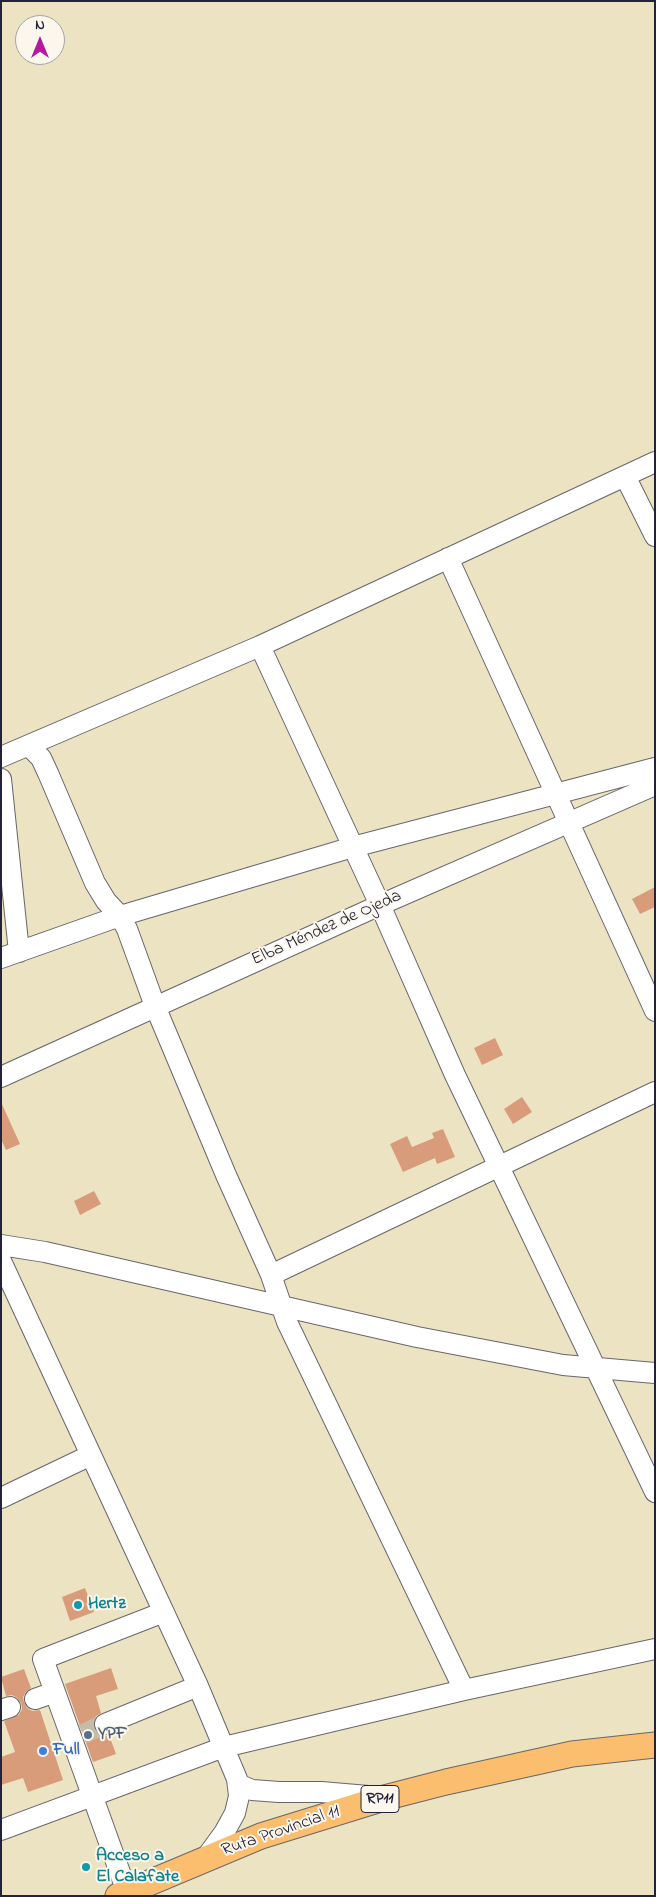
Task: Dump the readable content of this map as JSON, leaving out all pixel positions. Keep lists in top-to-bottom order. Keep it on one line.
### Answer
{"streets":{"main road":["RP11","Ruta Provincial 11"],"street":["Elba Méndez de Ojeda"]},"places":["Hertz","YPF","Full","Acceso a El Calafate"],"north":"top"}
